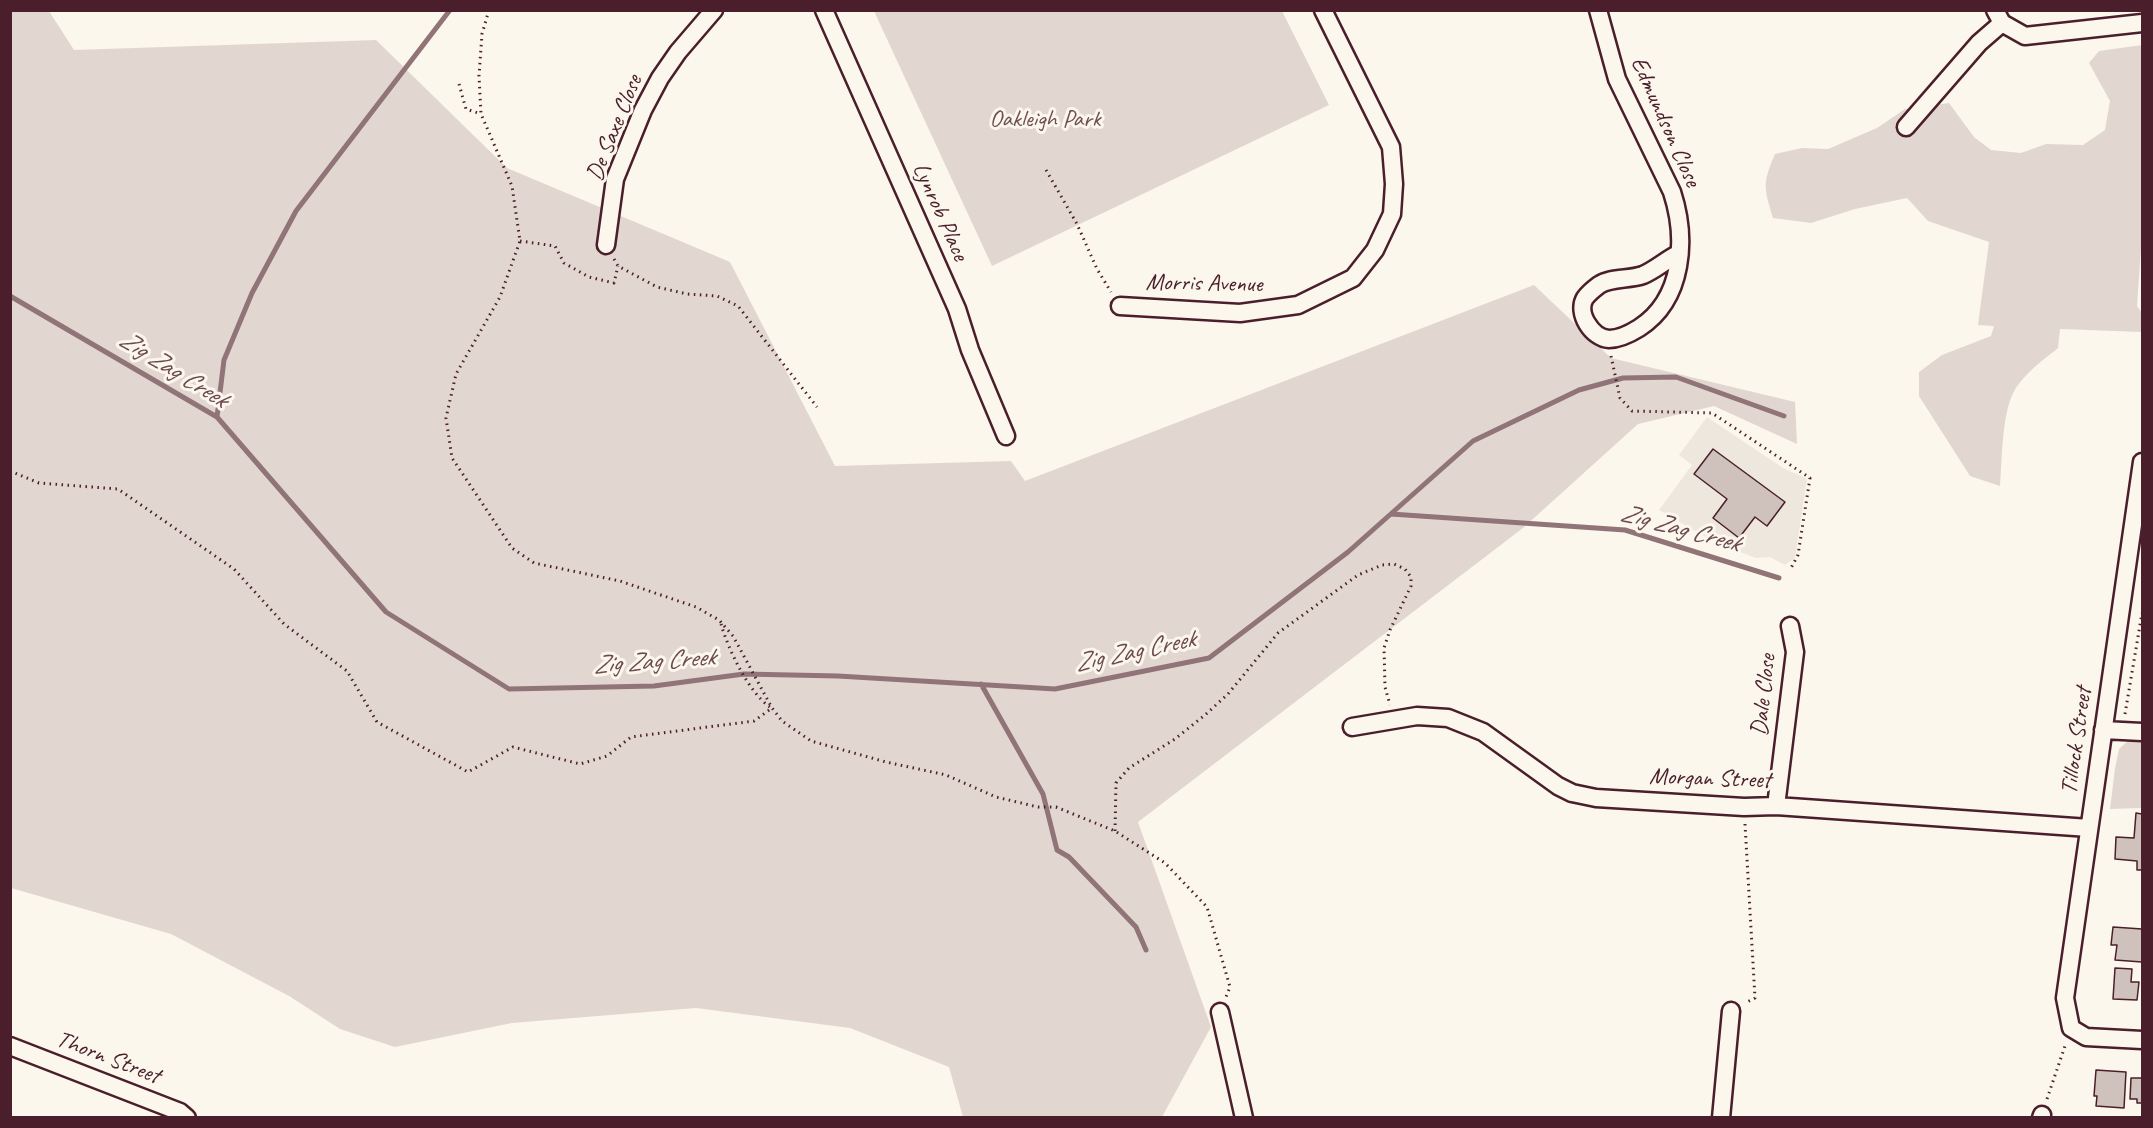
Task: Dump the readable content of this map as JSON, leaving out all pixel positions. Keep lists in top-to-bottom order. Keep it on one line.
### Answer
{"streets":{"street":["Edmundson Close","De Saxe Close","Lynrob Place","Morris Avenue","Dale Close","Tillock Street","Morgan Street","Thorn Street"]},"crossings":[["Dale Close","Morgan Street"],["Tillock Street","Morgan Street"]],"water":["Zig Zag Creek"],"parks":["Oakleigh Park"]}
